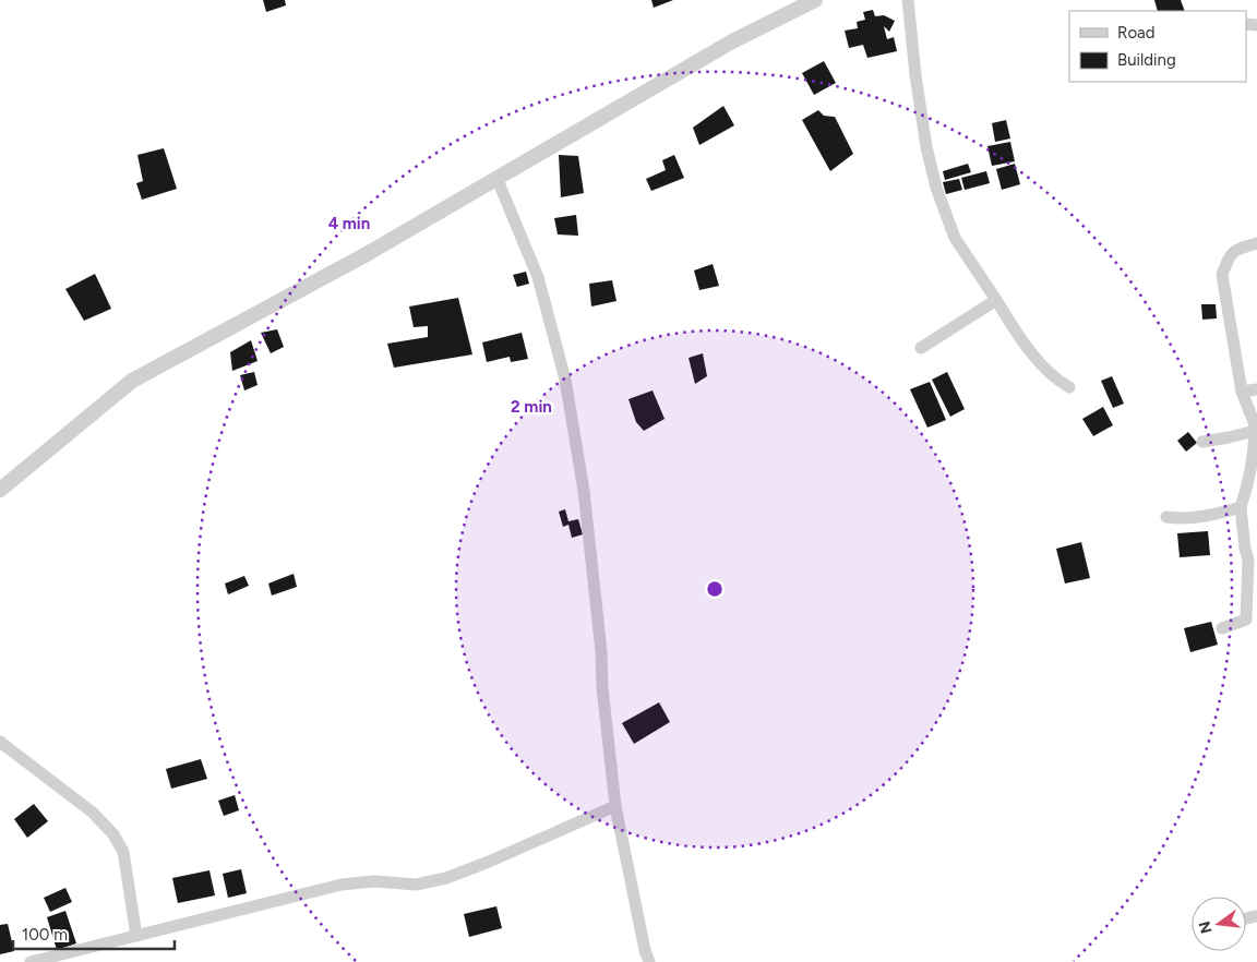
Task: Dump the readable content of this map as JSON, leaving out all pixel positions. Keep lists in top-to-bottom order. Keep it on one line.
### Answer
{"legend":["Road","Building"],"scale_bar":"100 m","north":"left","rings":["4 min","2 min"]}
